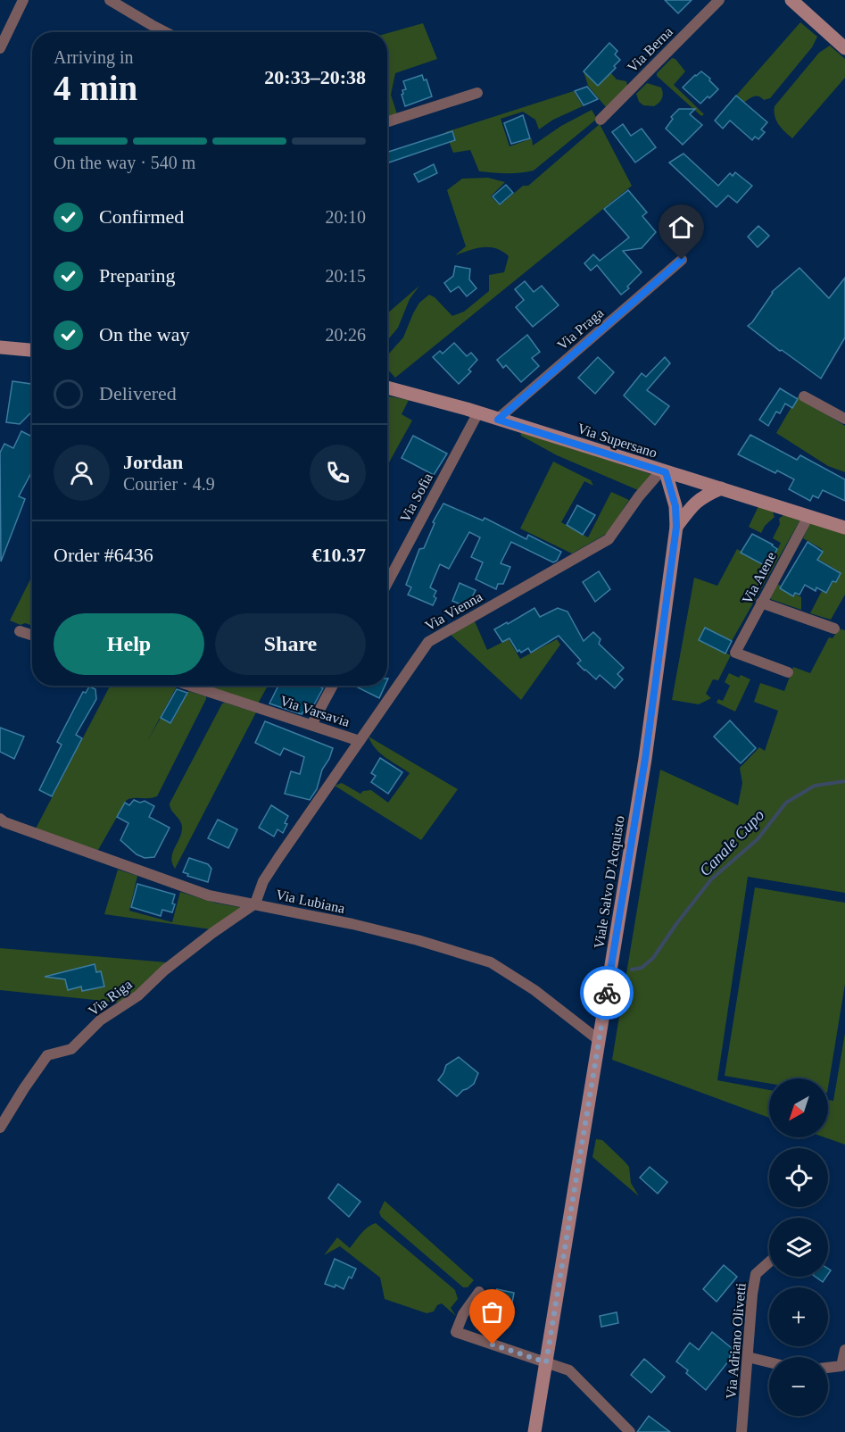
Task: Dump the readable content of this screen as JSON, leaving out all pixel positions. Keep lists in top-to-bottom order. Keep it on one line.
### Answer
{"streets":{"street":["Via Berna","Via Praga","Via Supersano","Via Sofia","Via Atene","Via Vienna","Via Varsavia","Viale Salvo D'Acquisto","Via Lubiana","Via Riga","Via Adriano Olivetti"]},"crossings":[["Via Praga","Via Supersano"],["Via Supersano","Via Sofia"],["Via Supersano","Via Atene"],["Via Supersano","Via Vienna"],["Via Supersano","Viale Salvo D'Acquisto"],["Via Vienna","Via Varsavia"],["Via Vienna","Viale Salvo D'Acquisto"],["Via Vienna","Via Lubiana"],["Via Vienna","Via Riga"],["Viale Salvo D'Acquisto","Via Lubiana"],["Via Lubiana","Via Riga"]],"water":["Canale Cupo"],"north":"bottom left","page":{"heading":["4 min","Arriving in","20:33–20:38"],"panel":["Jordan","Courier · 4.9","Order #6436","€10.37"],"bar":"On the way · 540 m","list":[["Confirmed","20:10"],["Preparing","20:15"],["On the way","20:26"],"Delivered"],"buttons":["Help","Share"],"map_buttons":["+","−"]}}
